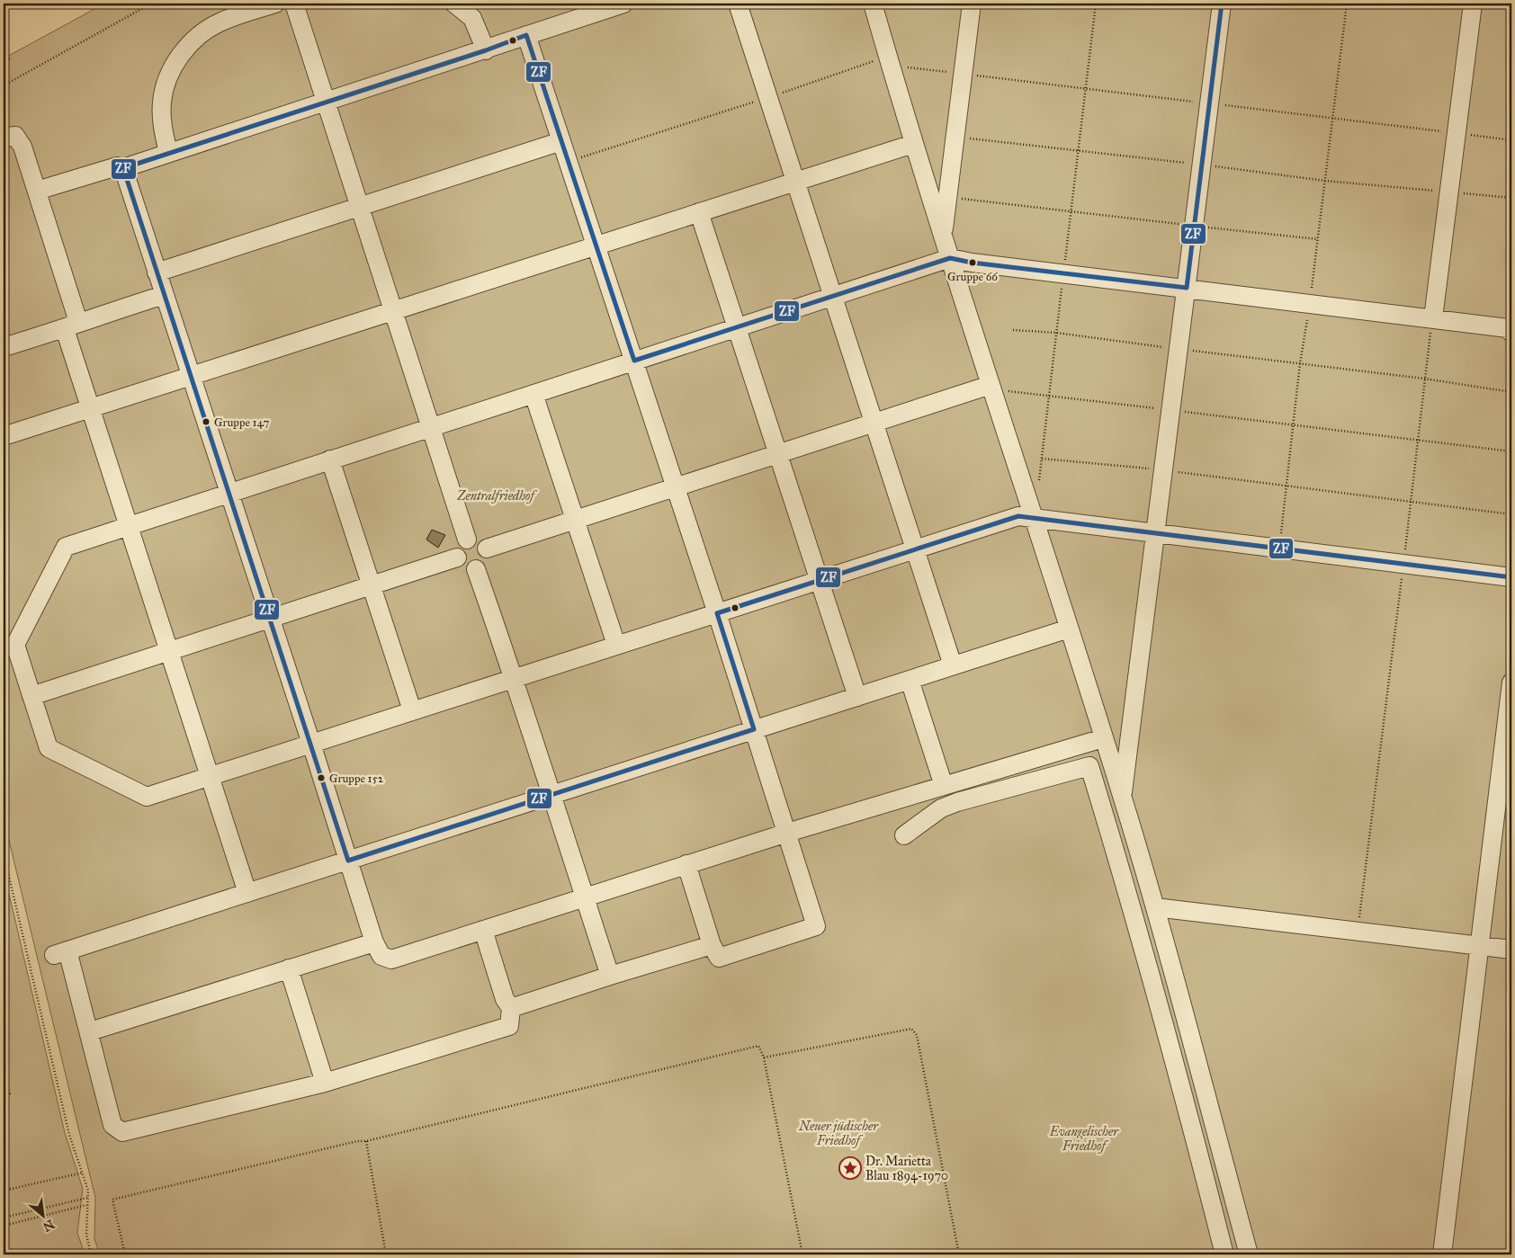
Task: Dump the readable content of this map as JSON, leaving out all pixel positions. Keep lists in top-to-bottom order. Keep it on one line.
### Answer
{"parks":["Zentralfriedhof","Neuer jüdischer Friedhof","Evangelischer Friedhof"],"places":{"other":["Gruppe 66","Gruppe 147","Gruppe 152"],"place":["Dr. Marietta Blau 1894-1970"]},"lines":["transit line ZF"],"north":"bottom right"}
